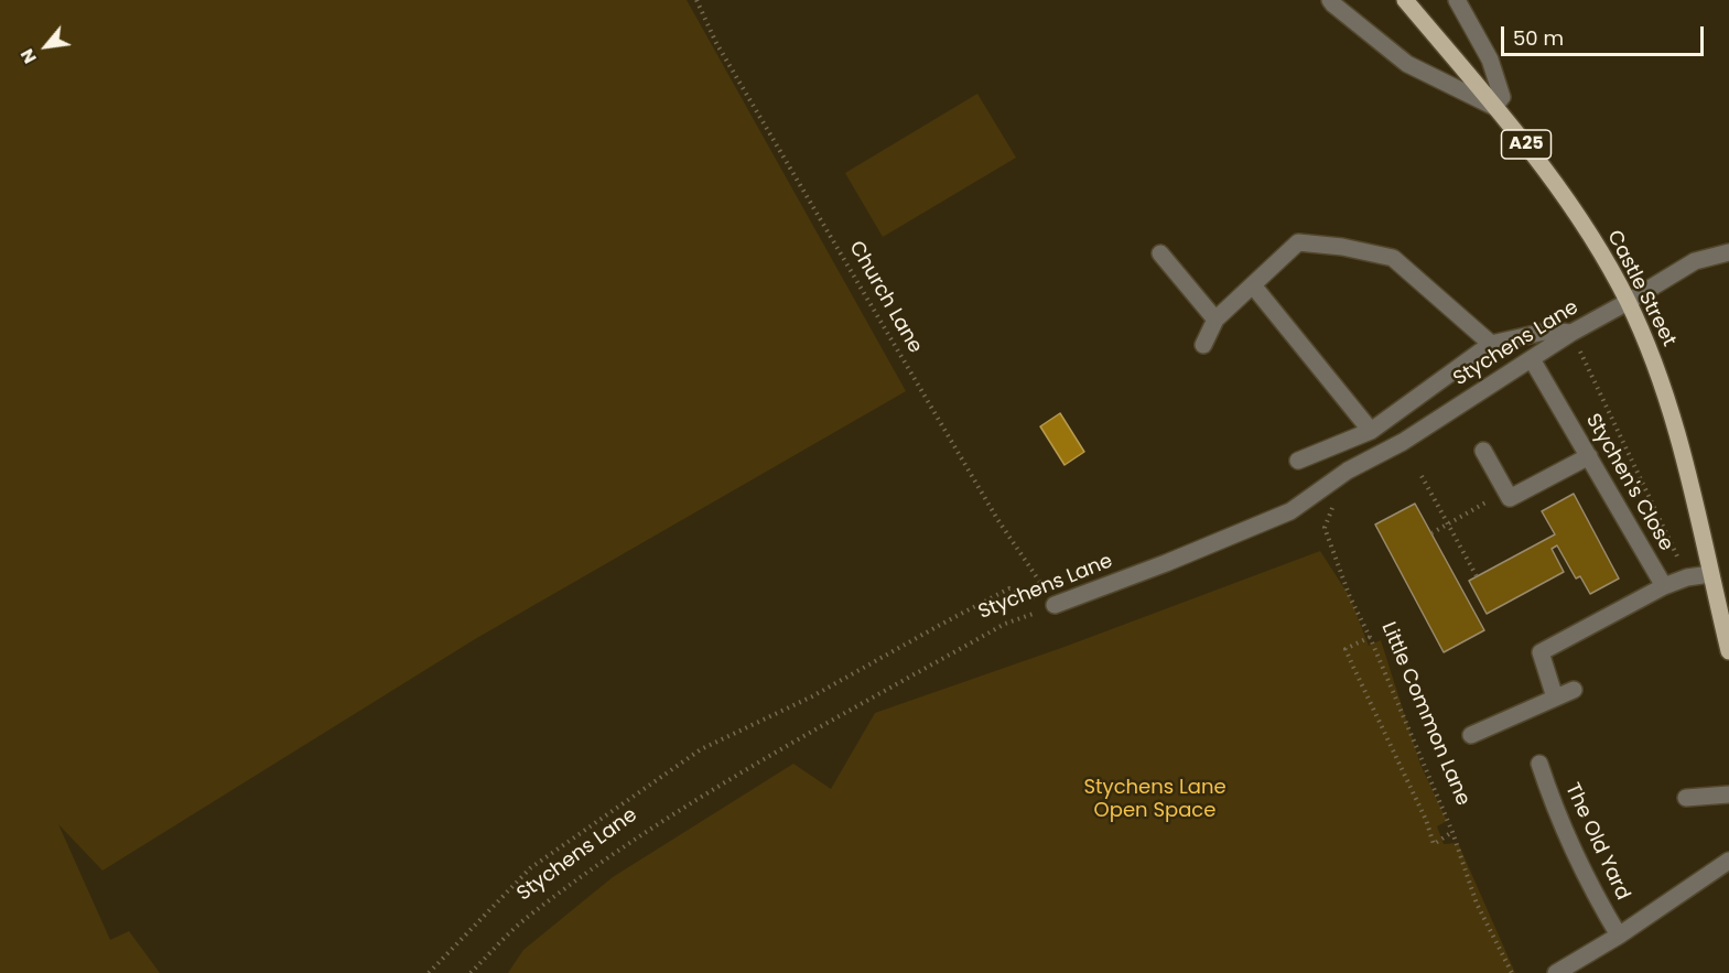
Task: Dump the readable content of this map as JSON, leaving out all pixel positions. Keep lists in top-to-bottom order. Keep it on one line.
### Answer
{"streets":{"main road":["A25","Castle Street"],"street":["Stychens Lane","Stychen's Close","The Old Yard"],"path":["Church Lane","Little Common Lane"]},"crossings":[["Castle Street","Stychens Lane"],["Church Lane","Stychens Lane"],["Stychens Lane","Stychen's Close"]],"parks":["Stychens Lane Open Space"],"scale_bar":"50 m","north":"bottom left"}
